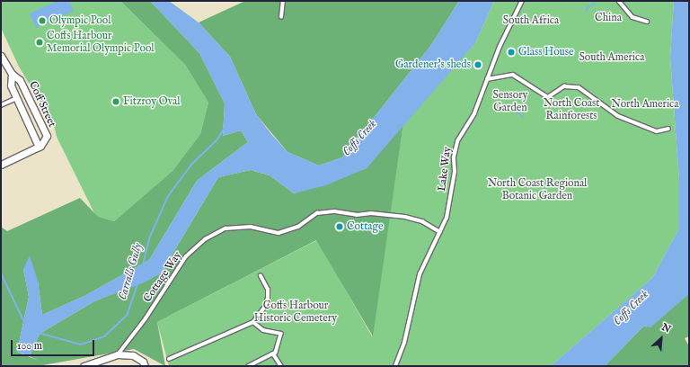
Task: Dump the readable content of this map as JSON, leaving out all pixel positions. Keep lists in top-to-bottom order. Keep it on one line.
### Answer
{"streets":{"street":["Coff Street"],"lane":["Lake Way","Cottage Way"]},"crossings":[["Lake Way","Cottage Way"]],"water":["Coffs Creek","Carralls Gully"],"parks":["China","South Africa","South America","Sensory Garden","North Coast Rainforests","North America","North Coast Regional Botanic Garden","Coffs Harbour Historic Cemetery"],"places":["Olympic Pool","Coffs Harbour Memorial Olympic Pool","Glass House","Gardener's sheds","Fitzroy Oval","Cottage"],"scale_bar":"100 m","north":"top right"}
